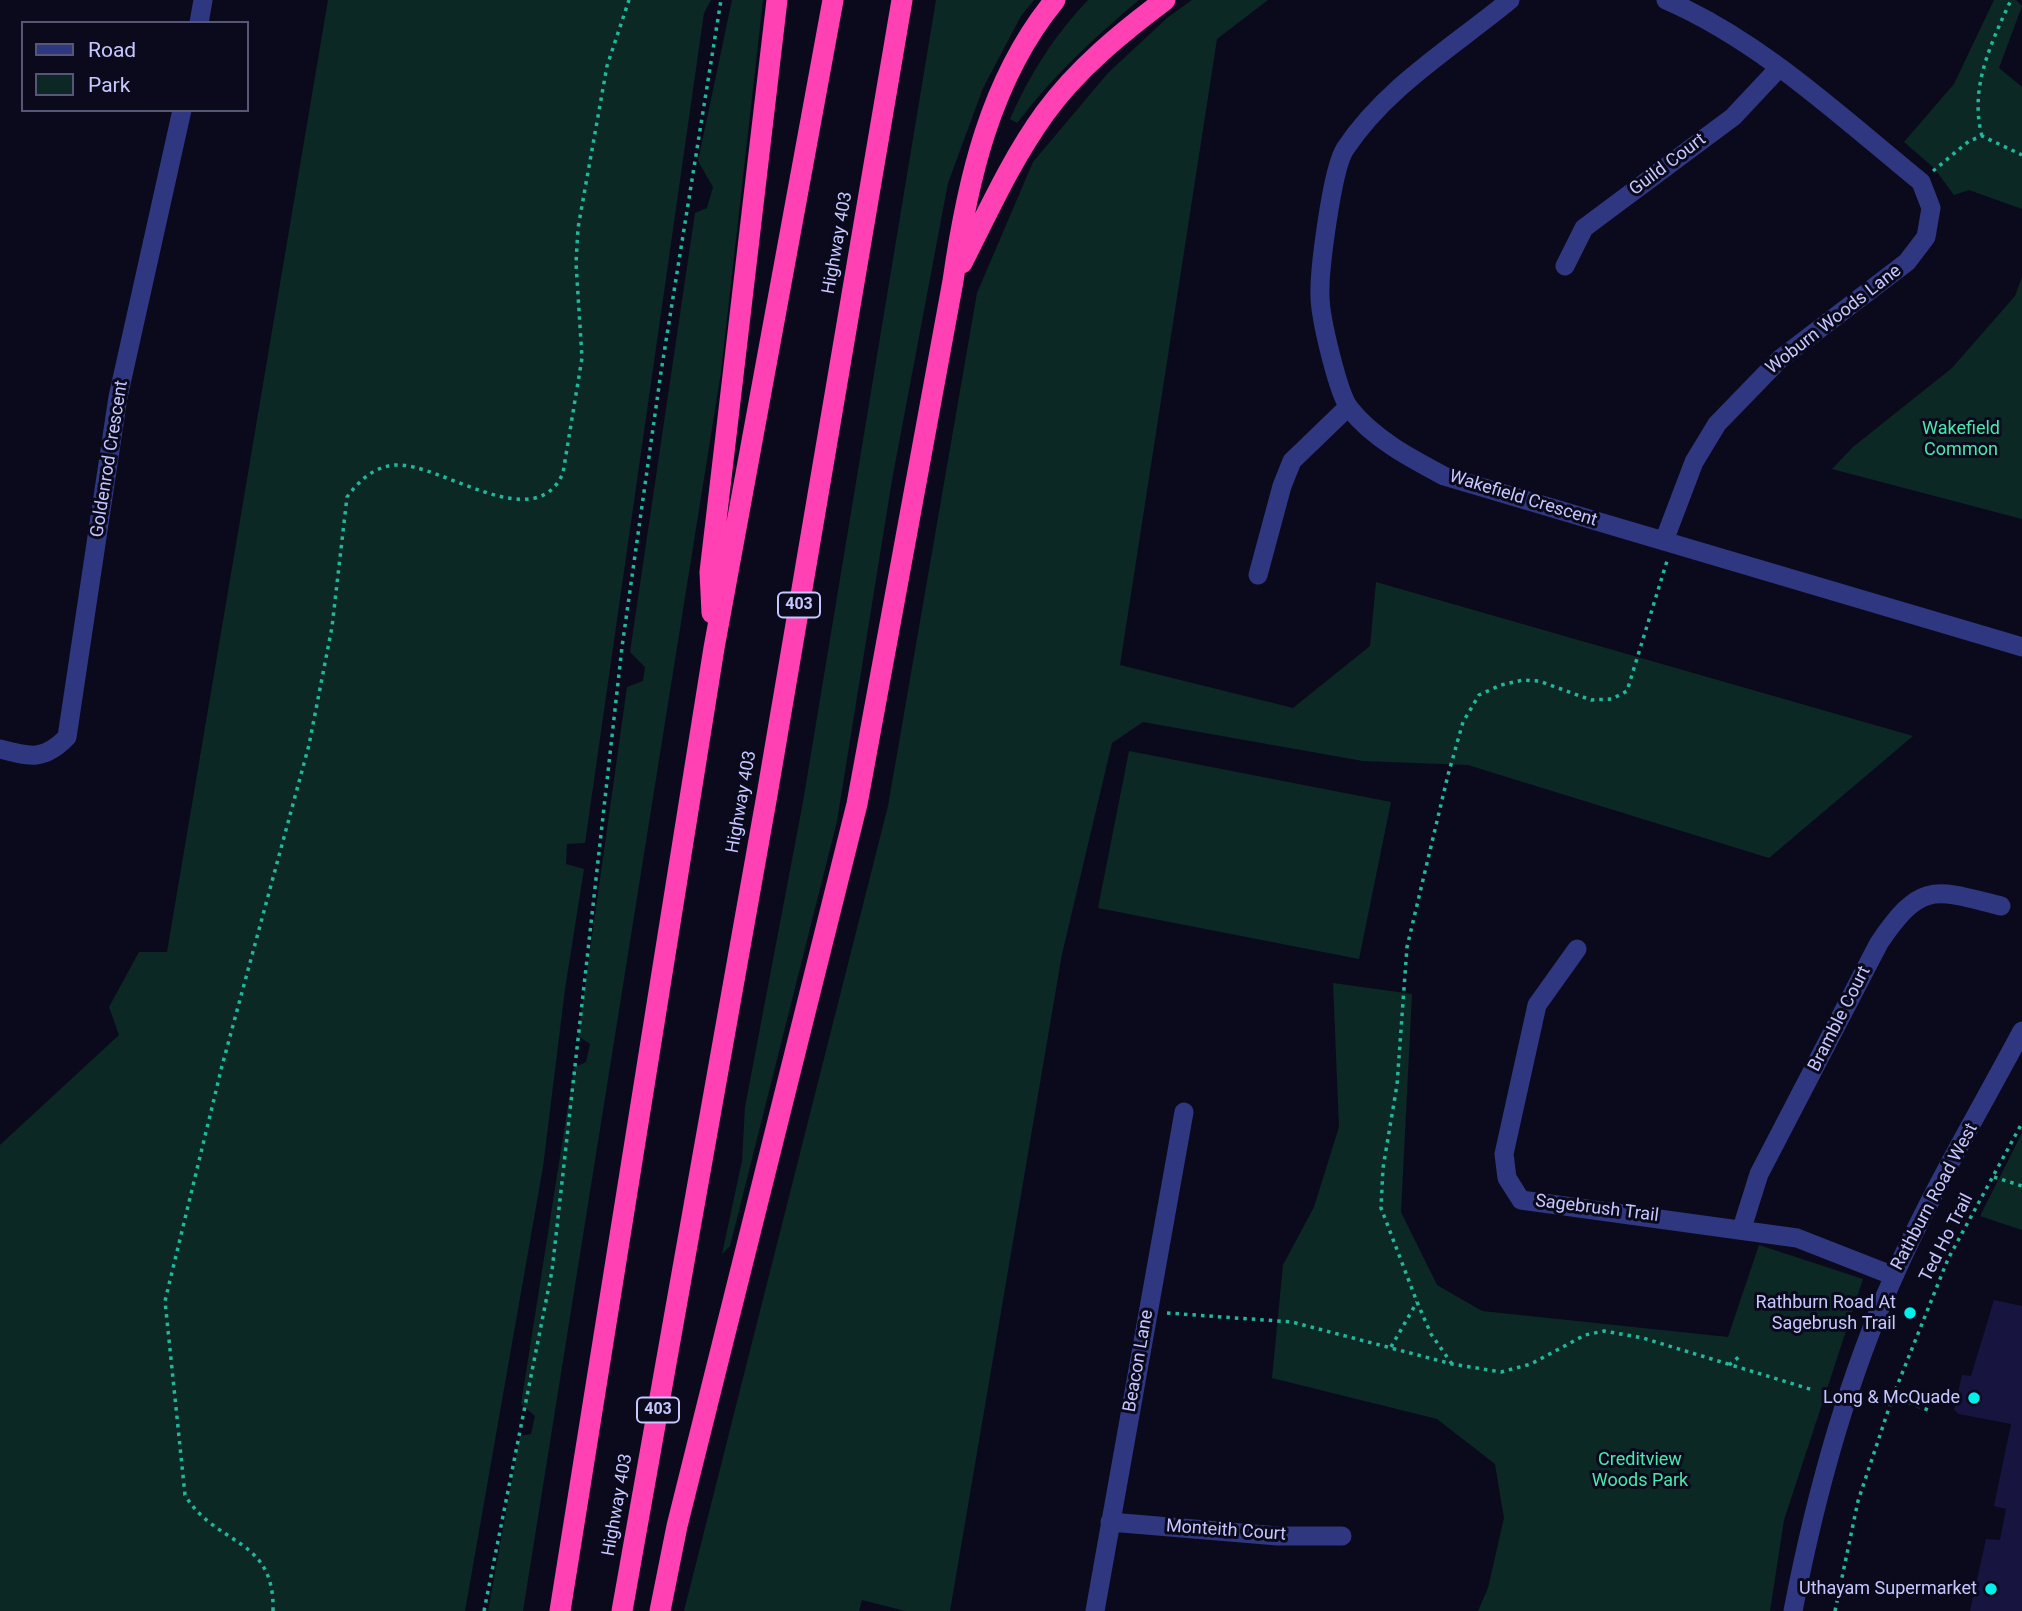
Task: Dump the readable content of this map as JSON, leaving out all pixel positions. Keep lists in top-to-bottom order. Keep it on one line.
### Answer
{"streets":{"highway":["Highway 403","403"],"street":["Guild Court","Woburn Woods Lane","Goldenrod Crescent","Wakefield Crescent","Bramble Court","Rathburn Road West","Sagebrush Trail","Beacon Lane","Monteith Court"],"path":["Ted Ho Trail"]},"crossings":[["Woburn Woods Lane","Wakefield Crescent"],["Bramble Court","Sagebrush Trail"],["Rathburn Road West","Sagebrush Trail"],["Beacon Lane","Monteith Court"]],"parks":["Wakefield Common","Creditview Woods Park"],"places":["Rathburn Road At Sagebrush Trail","Long & McQuade","Uthayam Supermarket"],"legend":["Road","Park"]}
